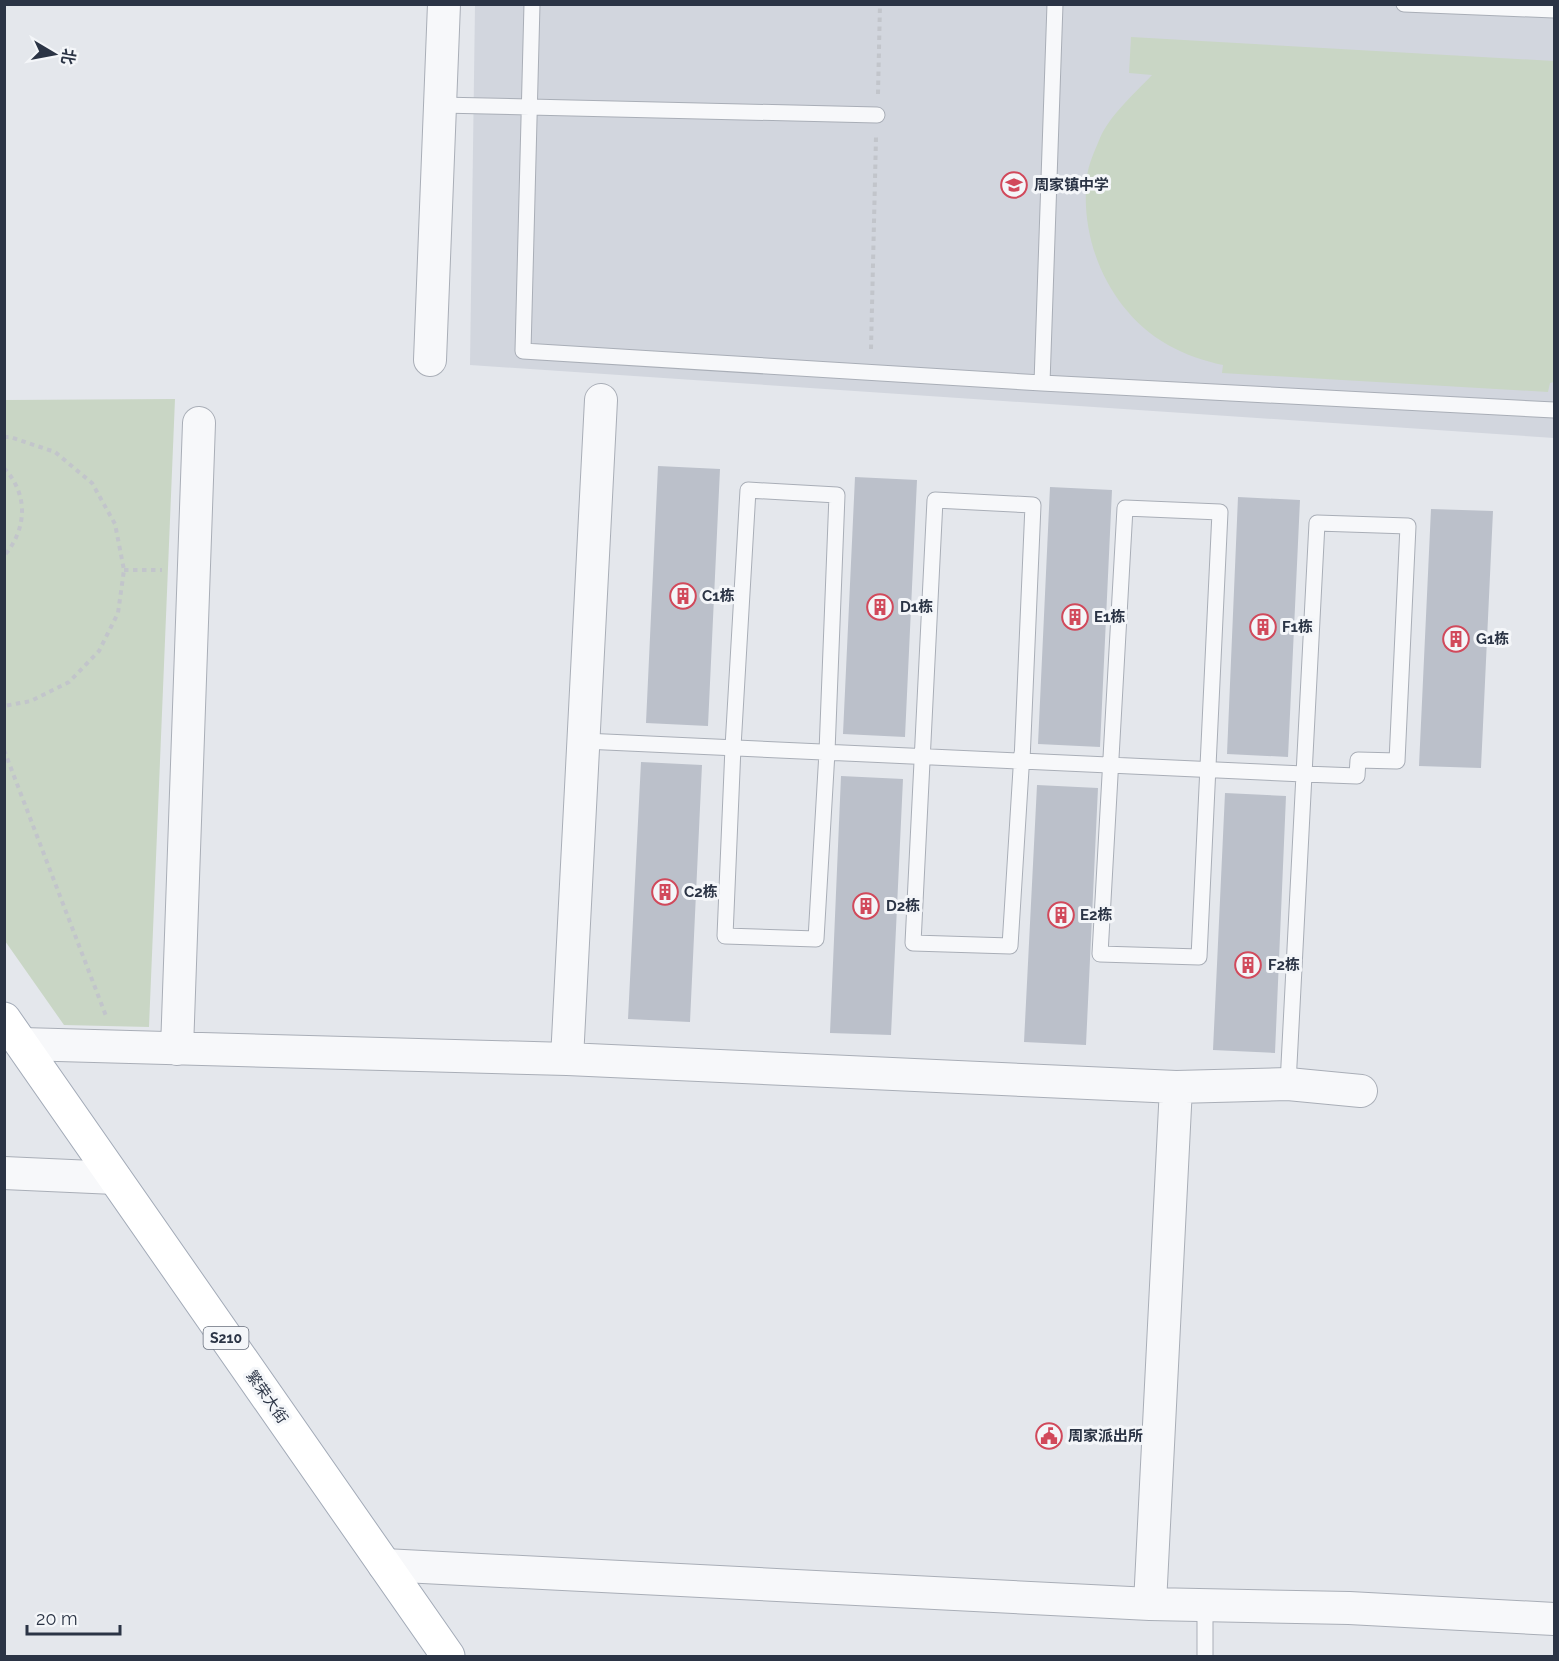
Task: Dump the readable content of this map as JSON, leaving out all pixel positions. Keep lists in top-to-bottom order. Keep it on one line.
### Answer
{"streets":{"main road":["S210","繁荣大街"]},"places":{"school or university":["周家镇中学"],"building":["C1栋","D1栋","E1栋","F1栋","G1栋","C2栋","D2栋","E2栋","F2栋"],"public building":["周家派出所"]},"scale_bar":"20 m","north":"right"}
